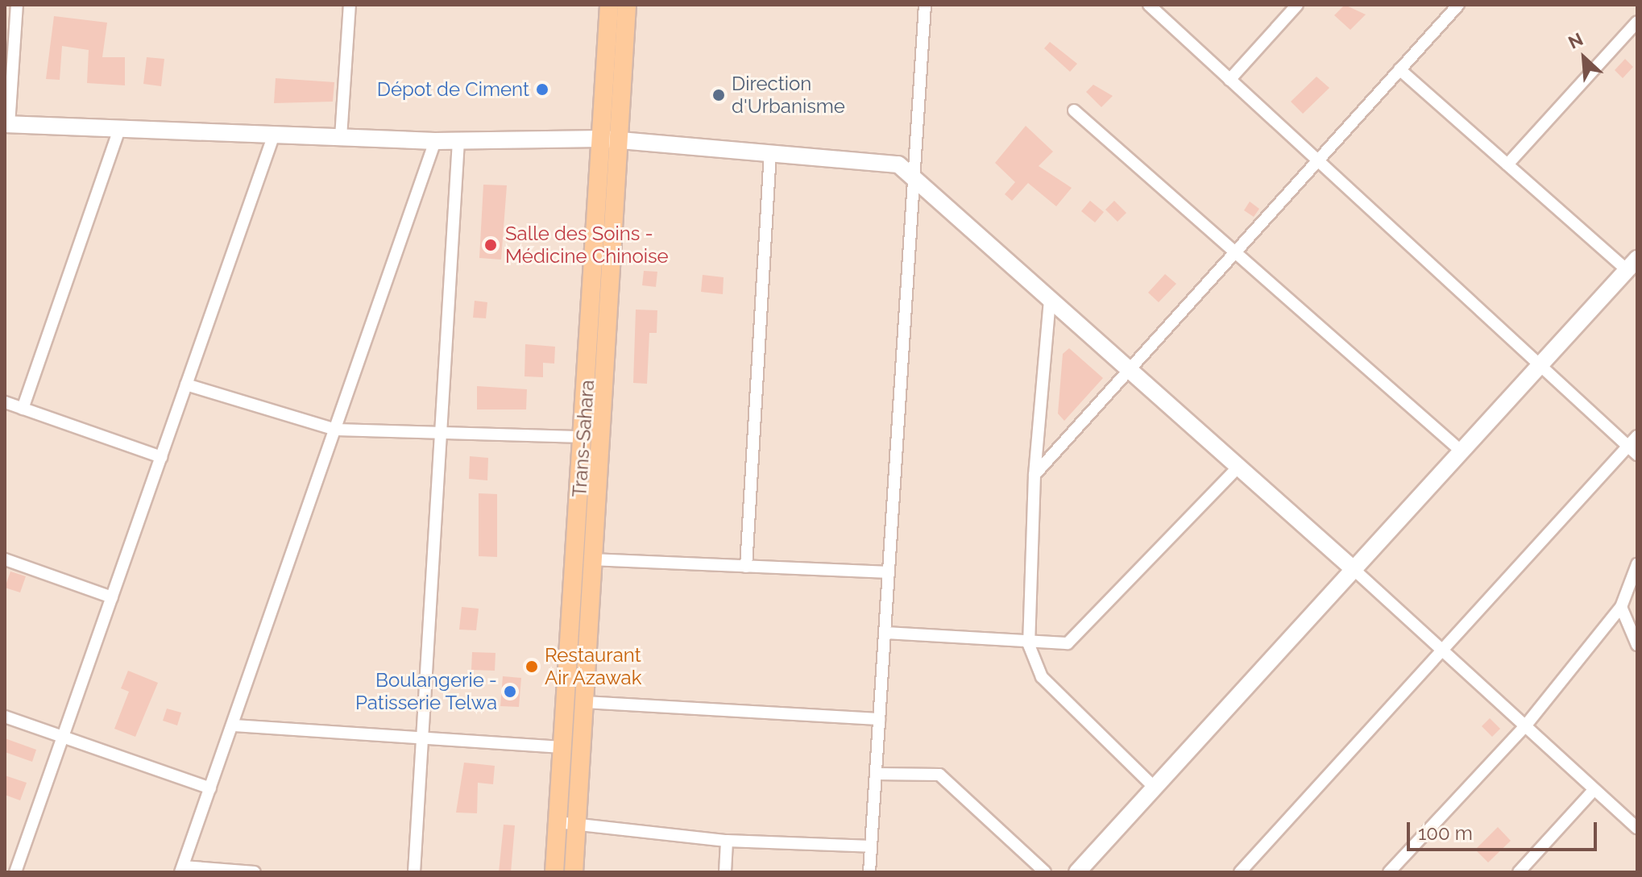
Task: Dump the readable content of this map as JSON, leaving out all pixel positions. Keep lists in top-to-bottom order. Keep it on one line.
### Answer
{"streets":{"main road":["Trans-Sahara"]},"places":["Dépot de Ciment","Direction d'Urbanisme","Salle des Soins - Médicine Chinoise","Restaurant Air Azawak","Boulangerie - Patisserie Telwa"],"scale_bar":"100 m","north":"top left"}
